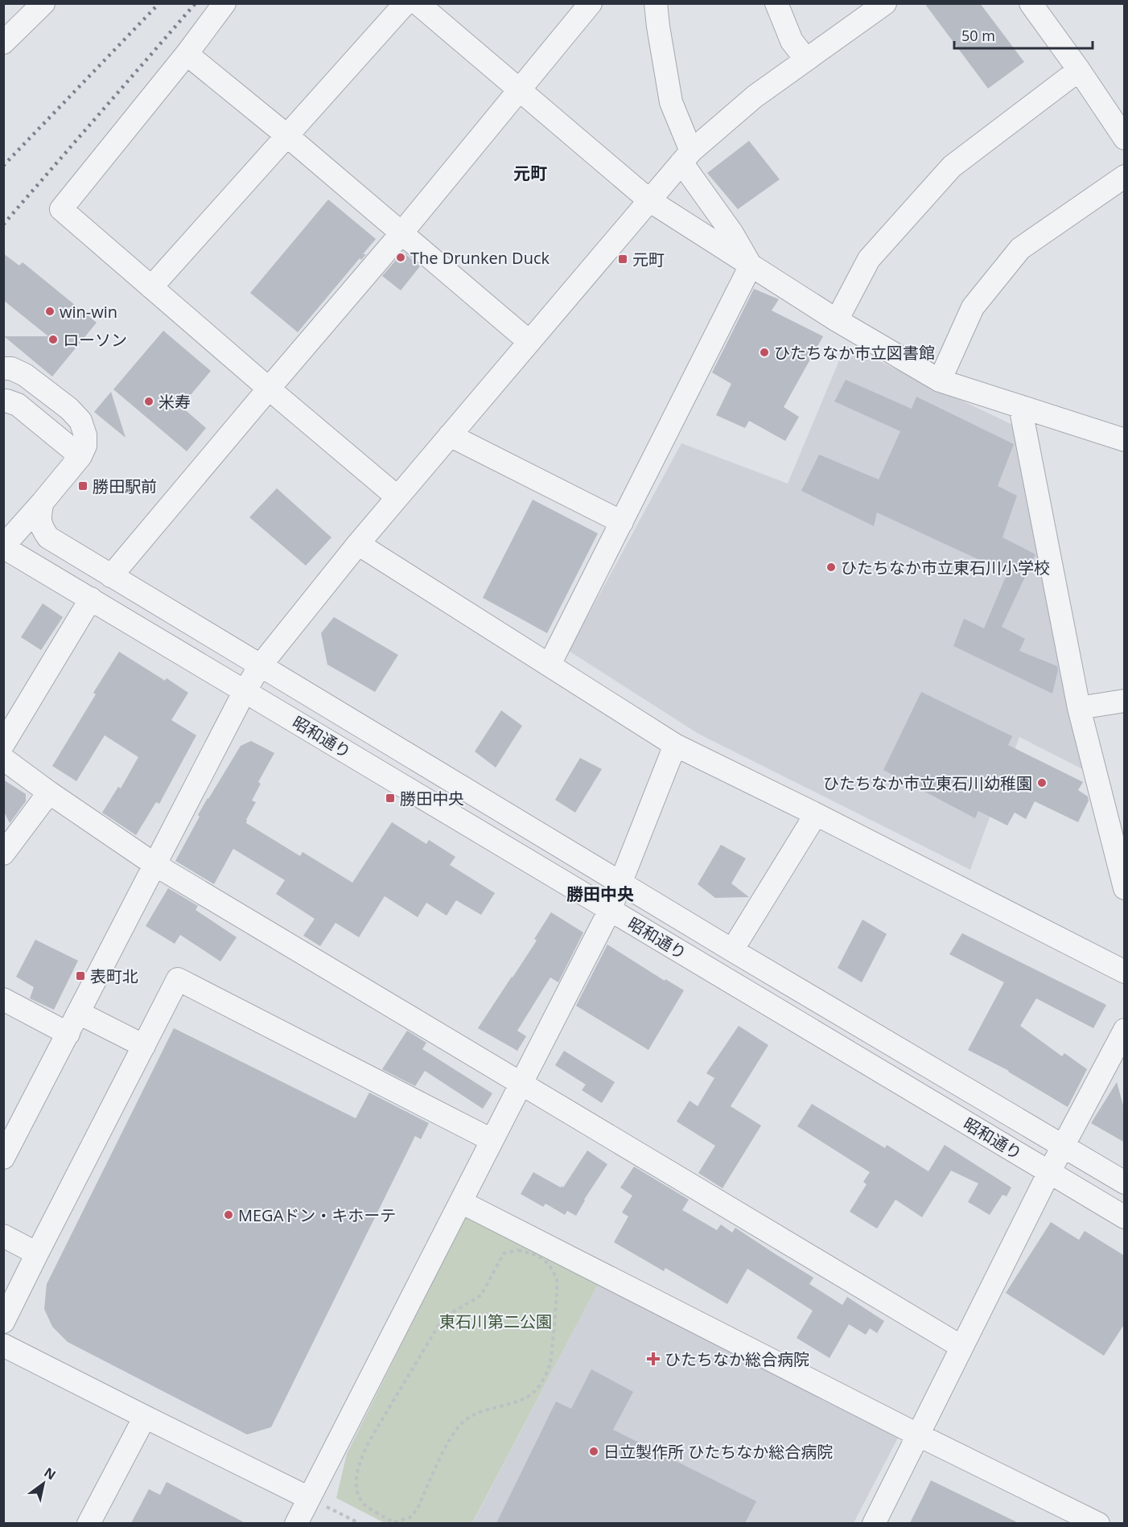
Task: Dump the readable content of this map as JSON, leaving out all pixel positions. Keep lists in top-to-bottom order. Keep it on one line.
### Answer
{"streets":{"street":["昭和通り"]},"districts":["元町","勝田中央"],"parks":["東石川第二公園"],"places":{"other":["The Drunken Duck","win-win","ローソン","ひたちなか市立図書館","米寿","ひたちなか市立東石川小学校","ひたちなか市立東石川幼稚園","MEGAドン・キホーテ","日立製作所 ひたちなか総合病院"],"transit":["元町","勝田駅前","勝田中央","表町北"],"health":["ひたちなか総合病院"]},"scale_bar":"50 m","north":"top right"}
